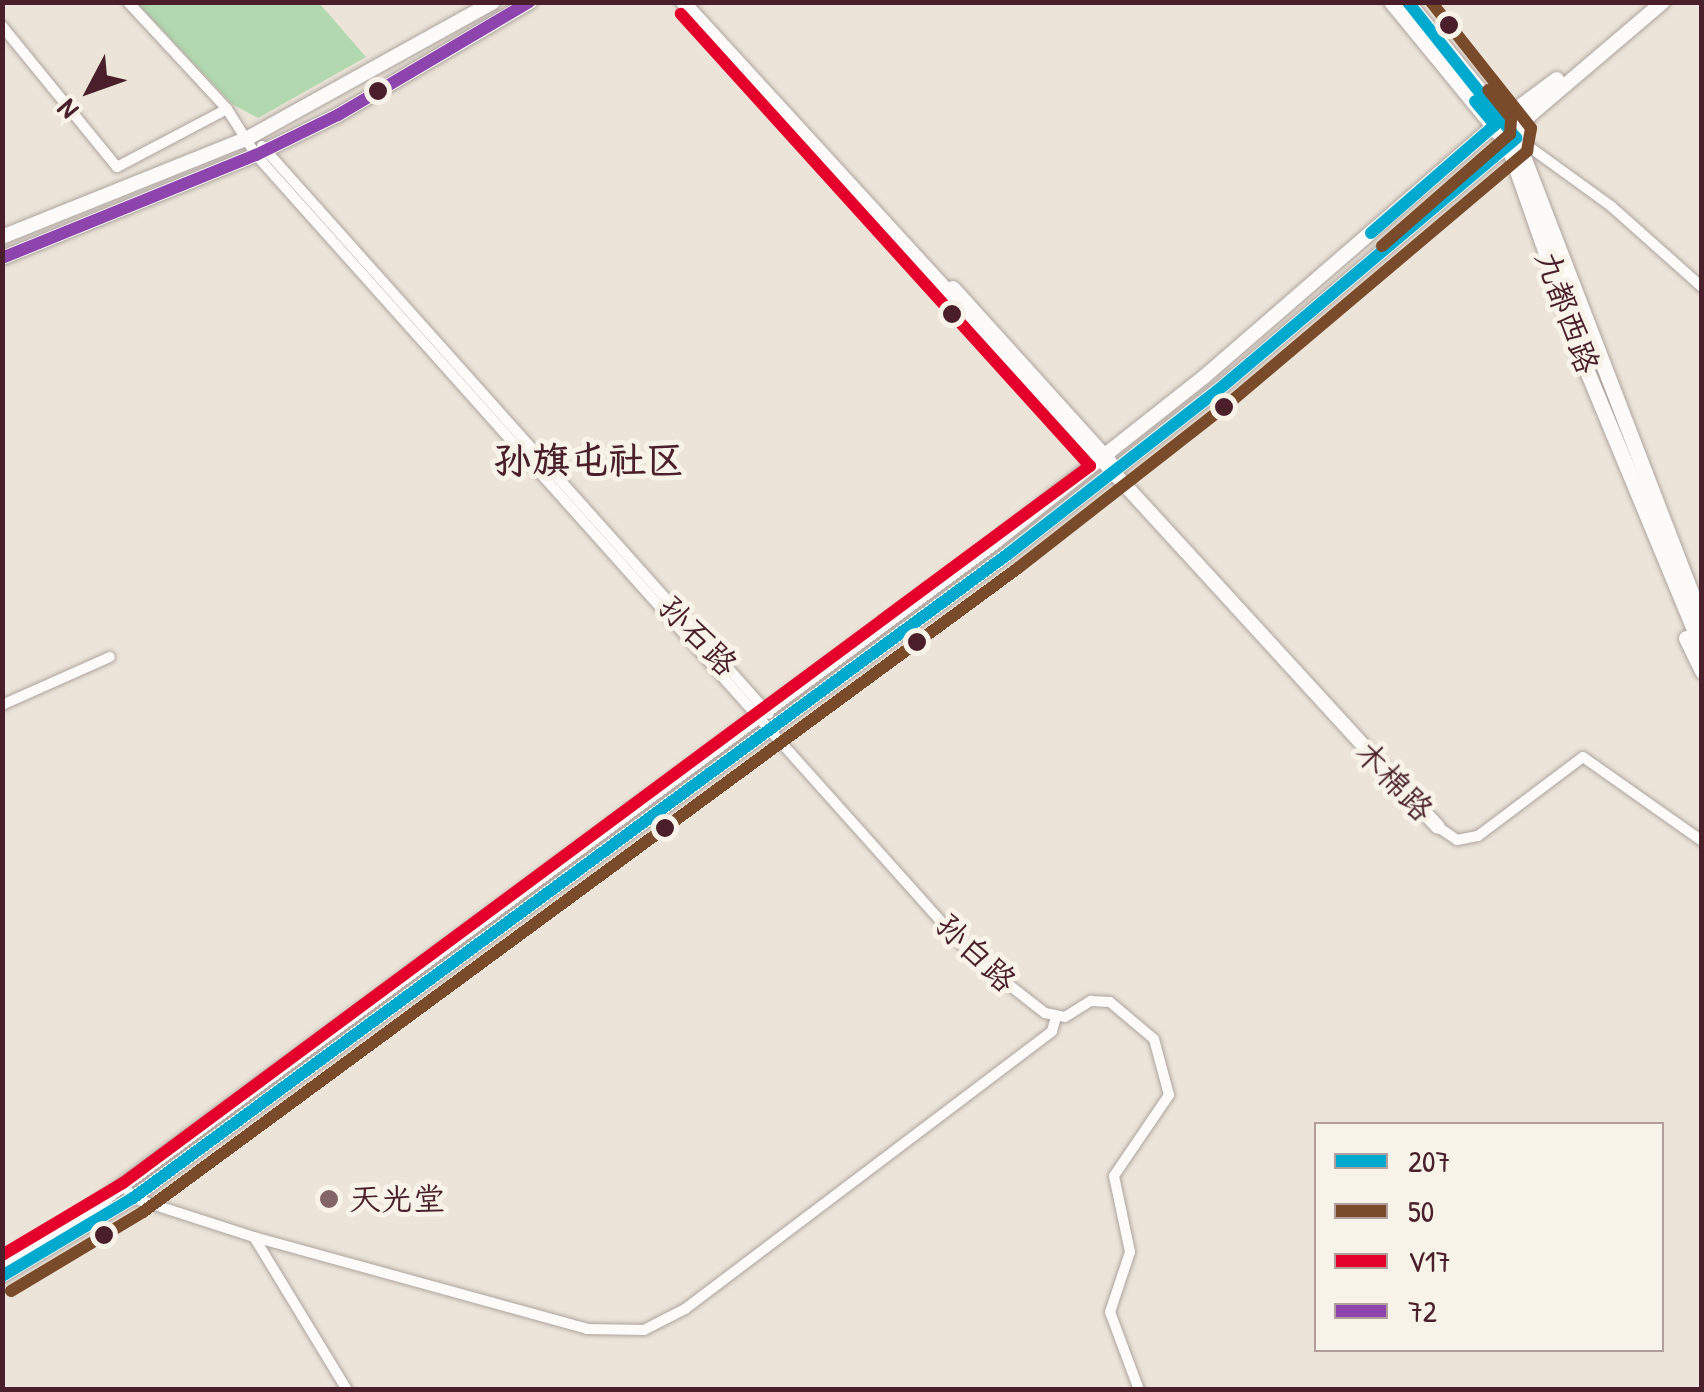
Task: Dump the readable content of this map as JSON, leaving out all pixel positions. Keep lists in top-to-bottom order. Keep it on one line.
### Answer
{"streets":{"highway":["九都西路"],"main road":["木棉路"],"street":["孙石路","孙白路"]},"crossings":[["孙石路","孙白路"]],"districts":["孙旗屯社区"],"places":["天光堂"],"lines":["transit line 207","transit line 50","transit line 72","transit line V17"],"legend":["207","50","V17","72"],"north":"bottom left"}
